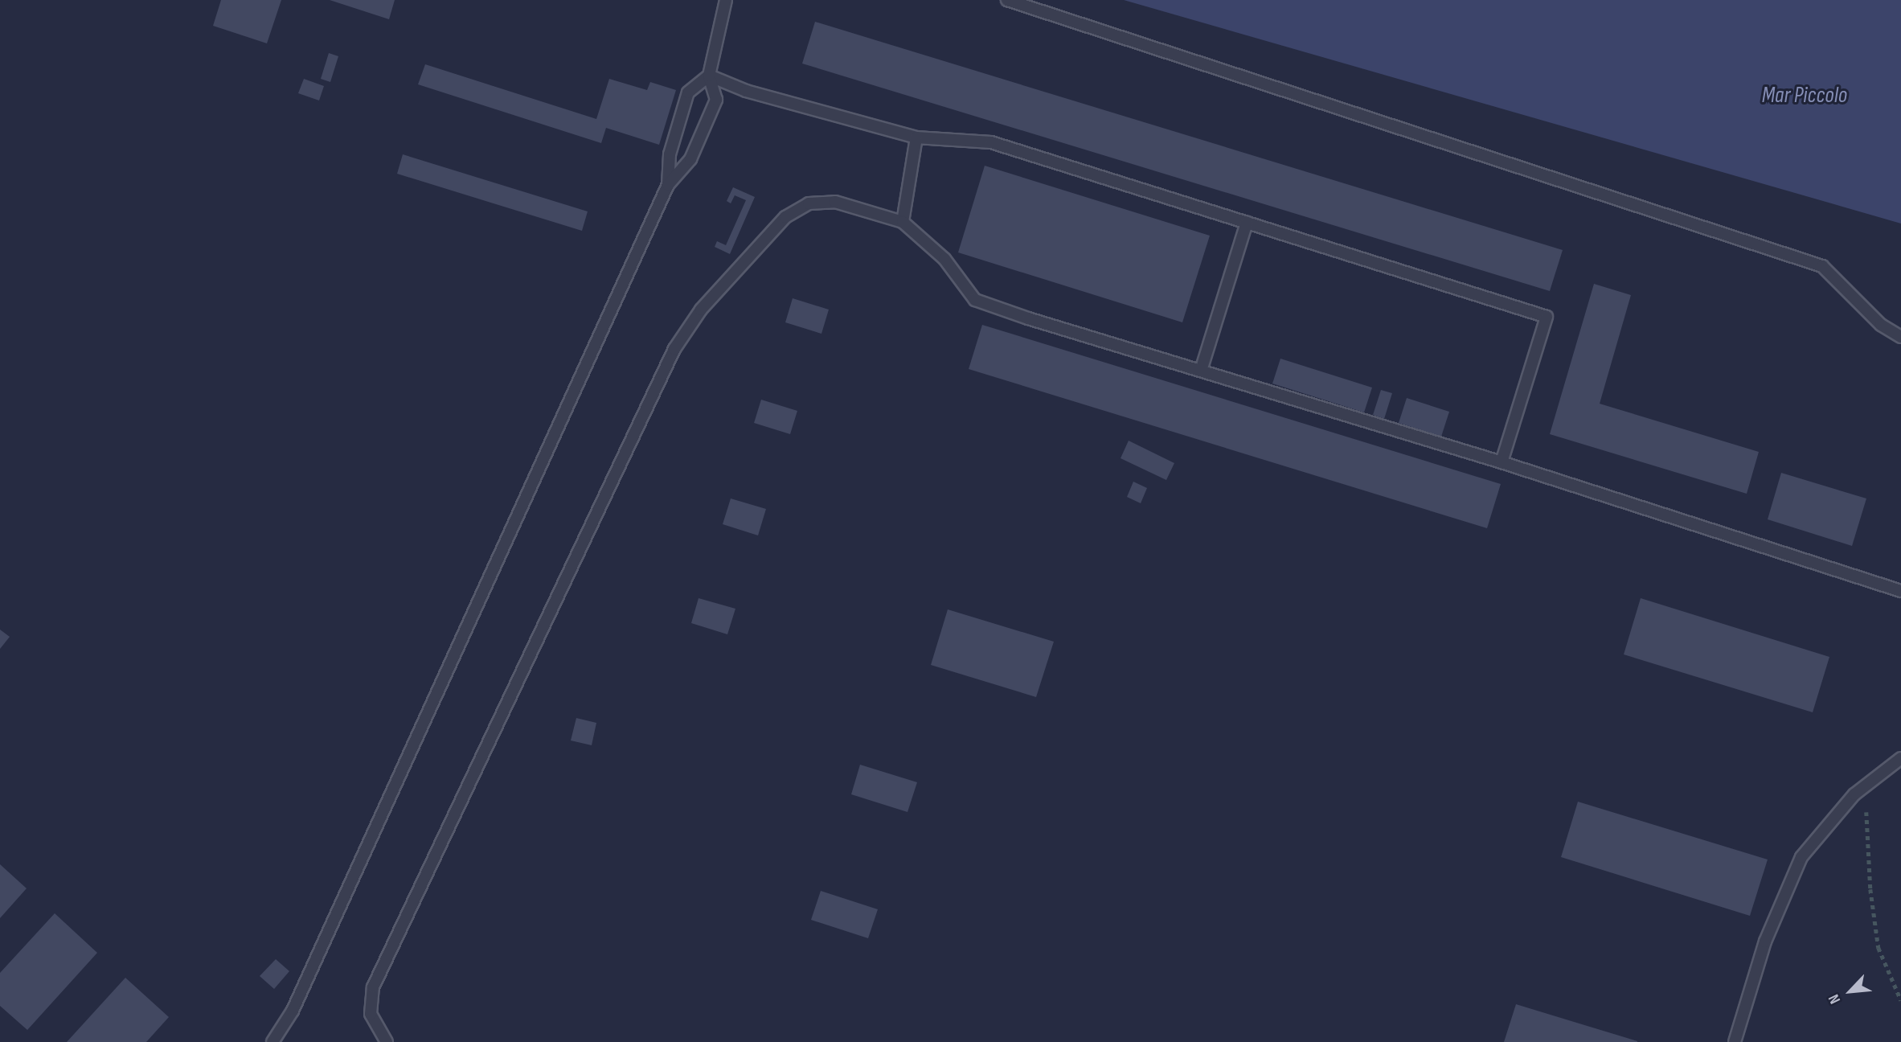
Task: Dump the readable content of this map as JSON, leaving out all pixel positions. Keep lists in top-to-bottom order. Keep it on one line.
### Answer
{"water":["Mar Piccolo"],"north":"bottom left"}
